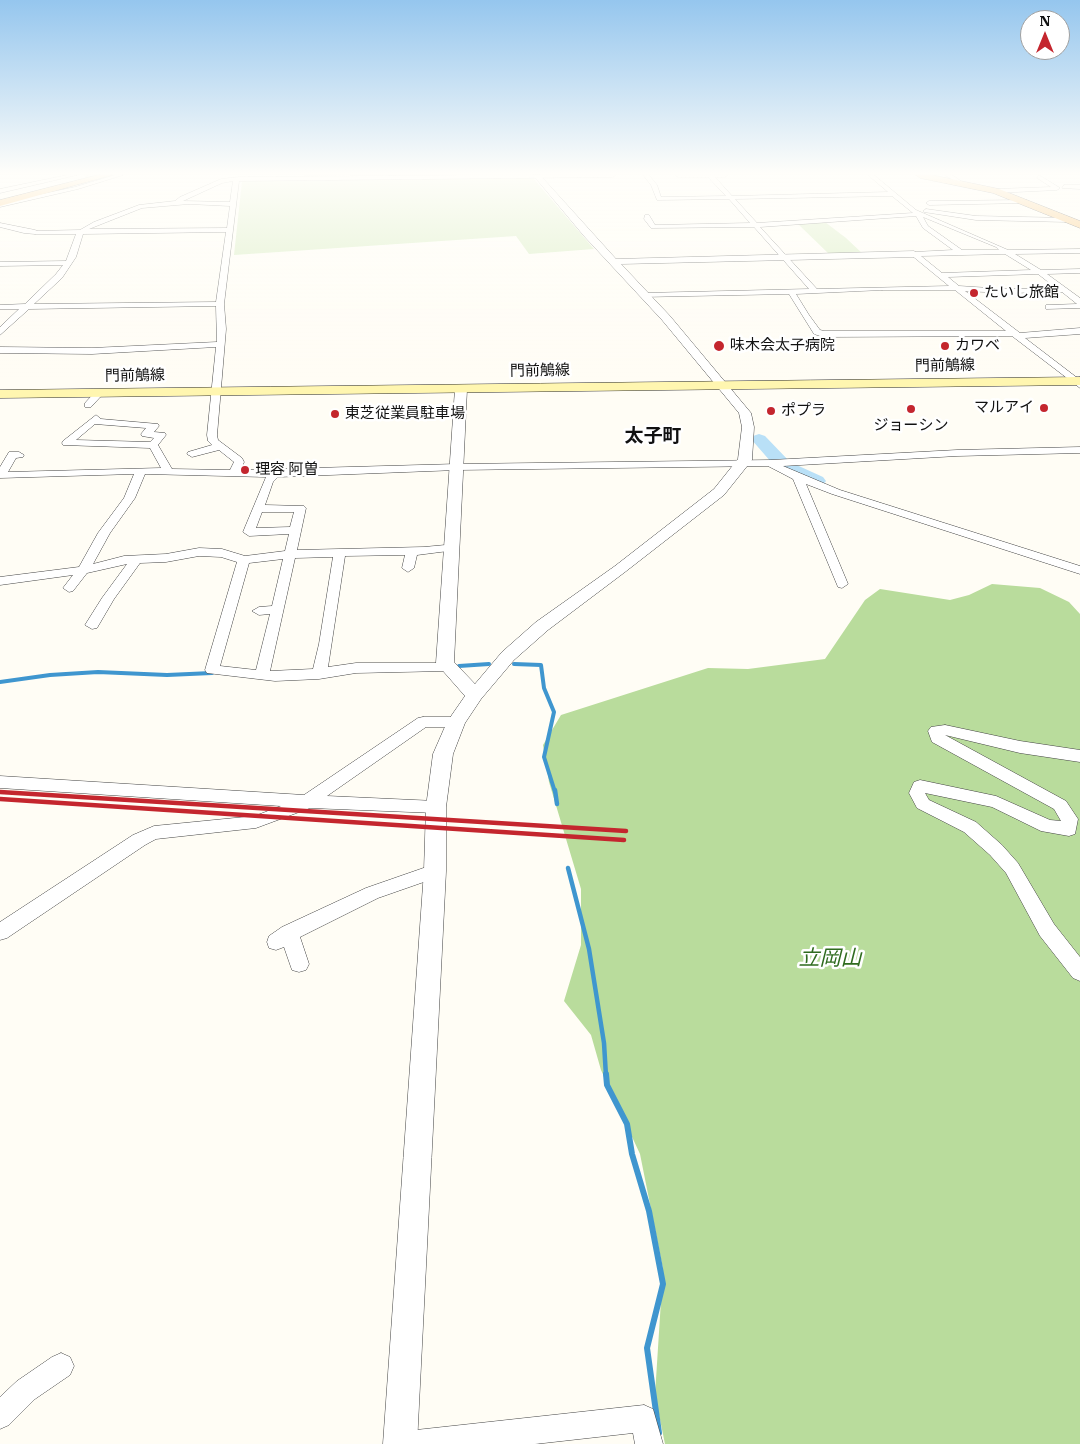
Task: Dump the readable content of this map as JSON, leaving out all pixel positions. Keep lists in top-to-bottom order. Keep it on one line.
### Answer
{"streets":{"main road":["門前鵤線"]},"districts":["太子町"],"parks":["立岡山"],"places":["たいし旅館","味木会太子病院","カワベ","マルアイ","ジョーシン","ポプラ","東芝従業員駐車場","理容 阿曽"],"north":"top"}
